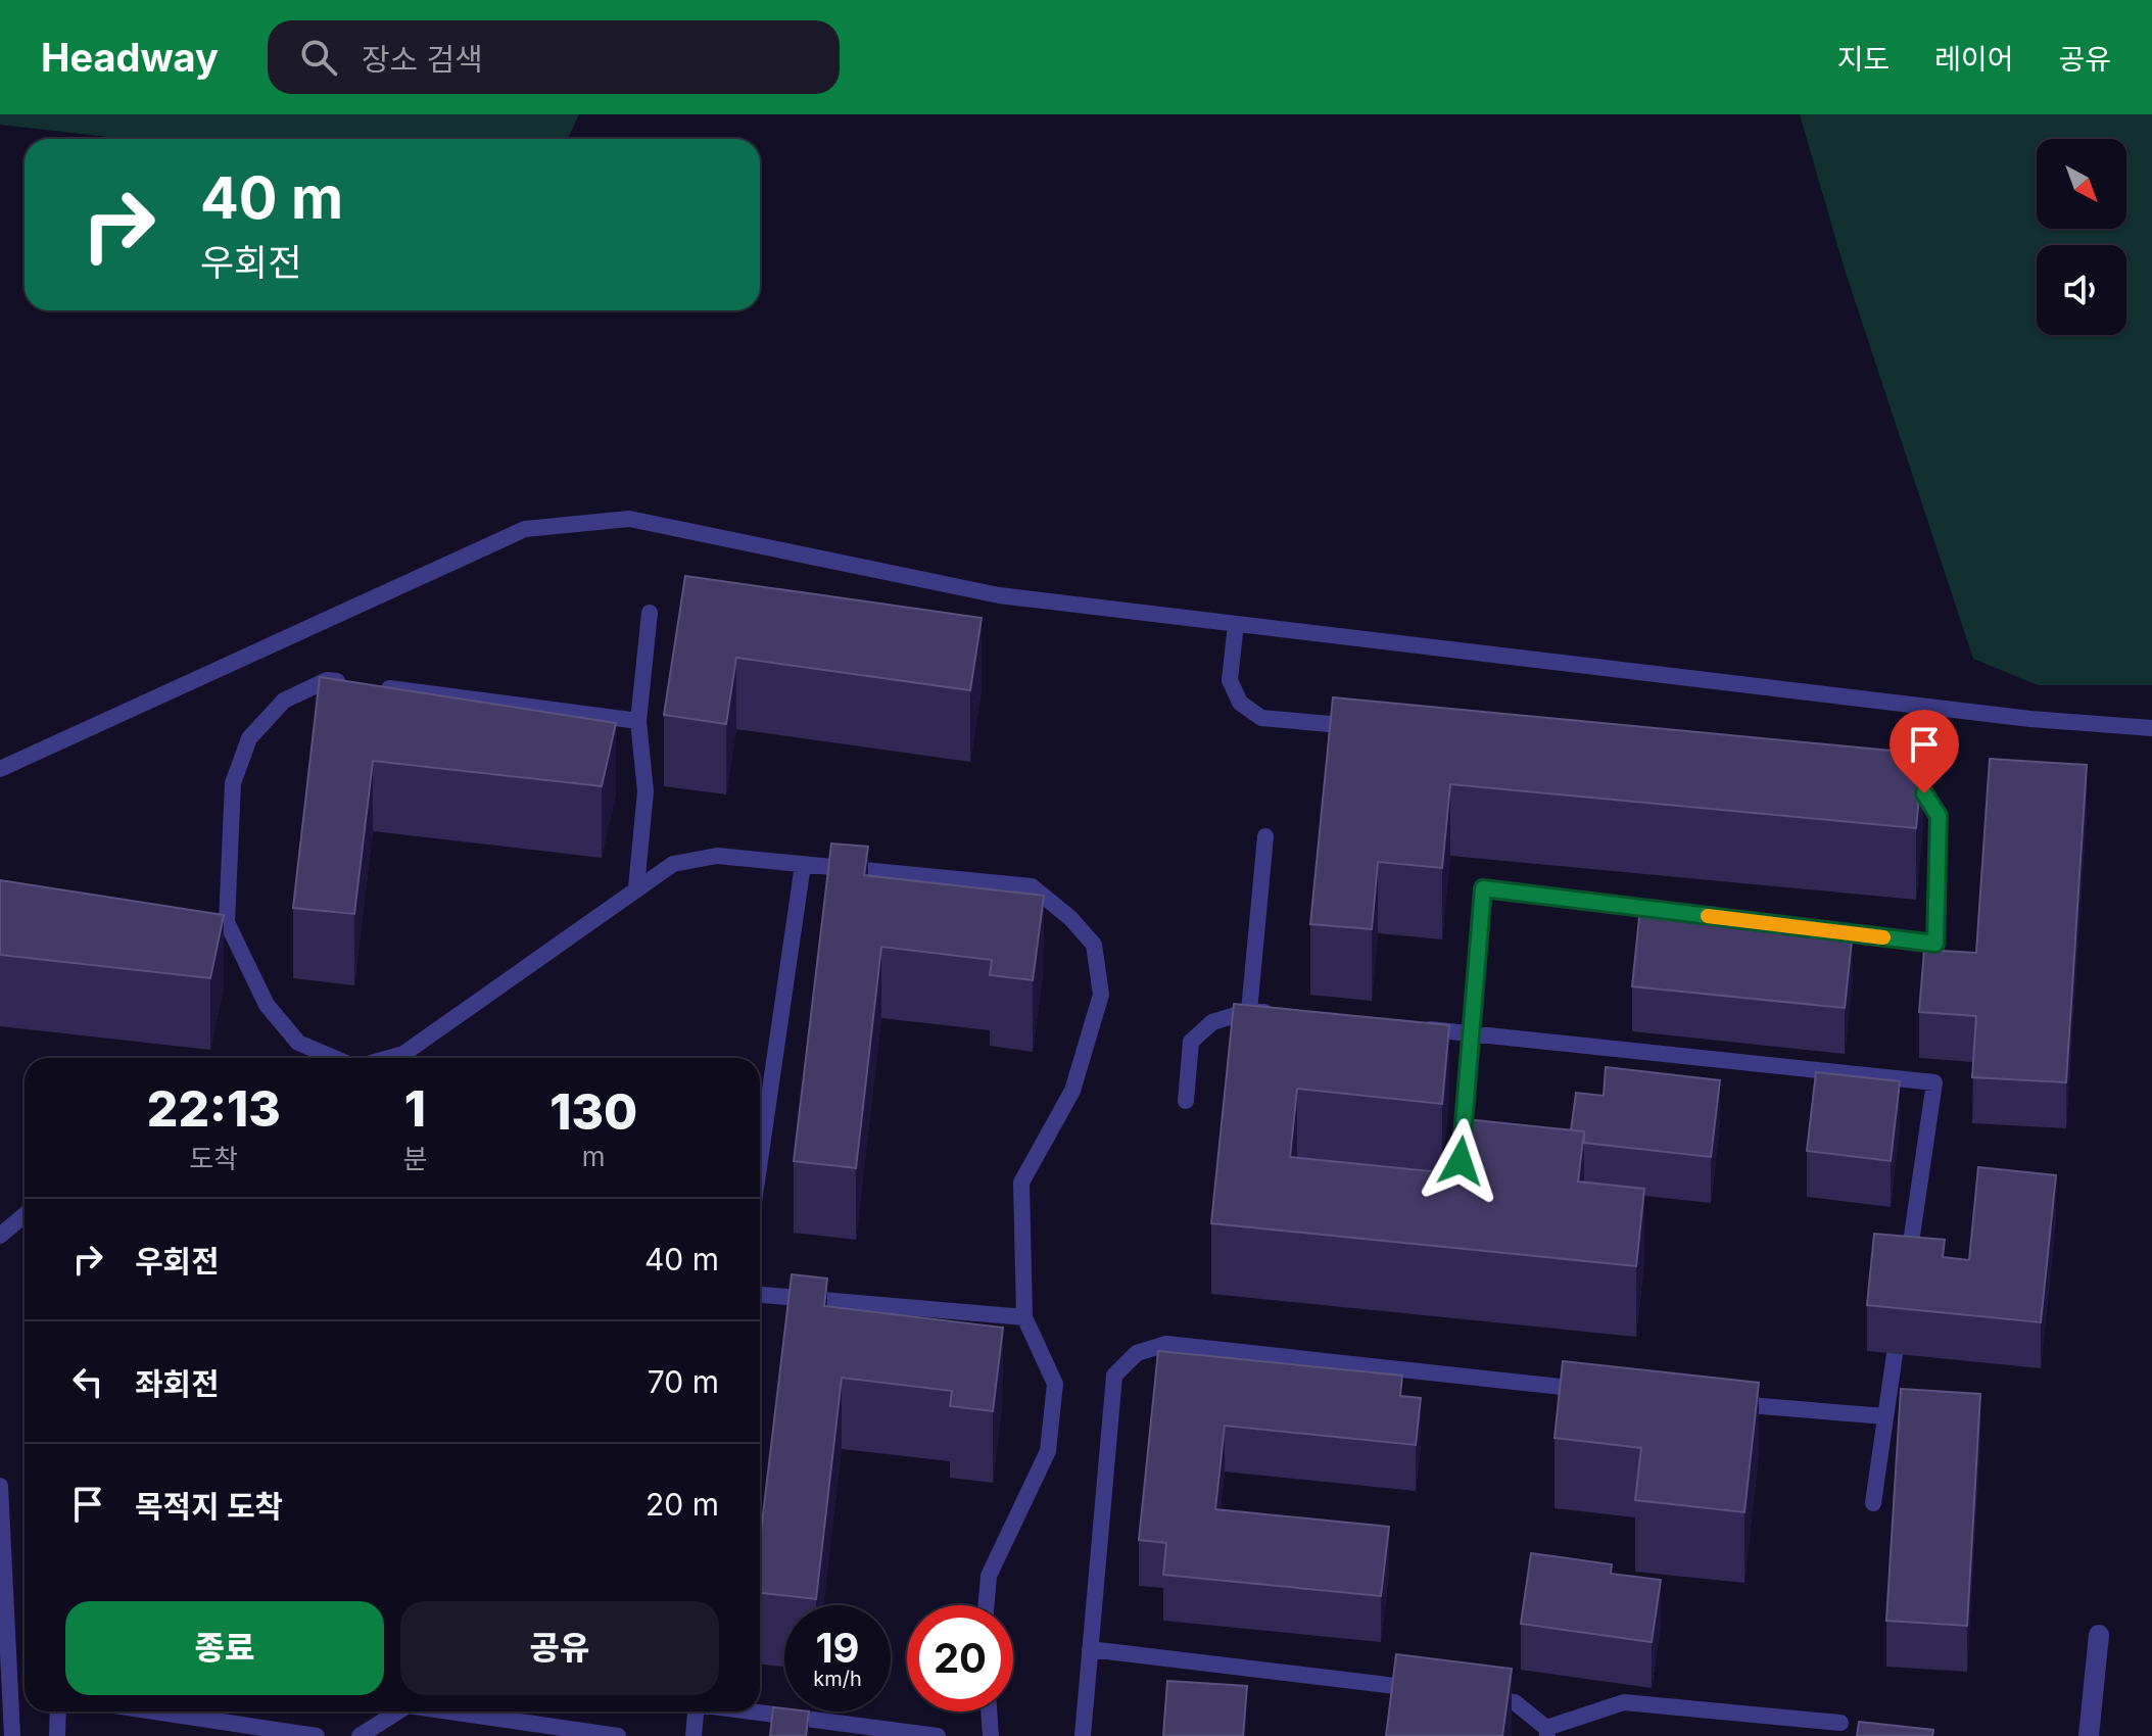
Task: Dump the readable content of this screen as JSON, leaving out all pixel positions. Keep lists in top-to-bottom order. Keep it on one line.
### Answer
{"north":"bottom right","page":{"header":"Headway","search":"장소 검색","nav":["지도","레이어","공유"],"turn":["40 m","우회전"],"eta":["22:13","도착","1","분","130","m"],"list":[{"name":"우회전","value":"40 m"},{"name":"좌회전","value":"70 m"},{"name":"목적지 도착","value":"20 m"}],"buttons":["종료","공유"],"speed":"19 km/h","limit":"20"}}
